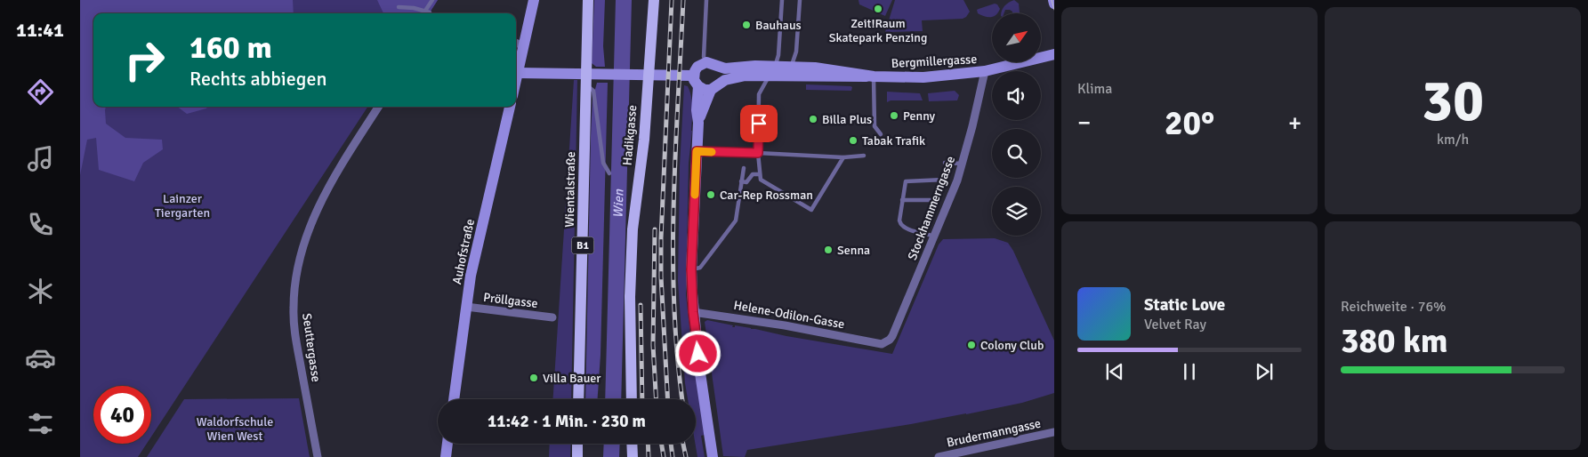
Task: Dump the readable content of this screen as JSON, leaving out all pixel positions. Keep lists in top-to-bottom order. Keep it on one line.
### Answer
{"streets":{"main road":["Hadikgasse","Wientalstraße","B1"],"street":["Bergmillergasse","Stockhammerngasse","Auhofstraße","Pröllgasse","Helene-Odilon-Gasse","Seuttergasse","Brudermanngasse"]},"crossings":[["Bergmillergasse","Stockhammerngasse"],["Stockhammerngasse","Helene-Odilon-Gasse"],["Auhofstraße","Pröllgasse"]],"water":["Wien"],"parks":["Lainzer Tiergarten","Waldorfschule Wien West"],"places":["Zeit!Raum Skatepark Penzing","Bauhaus","Penny","Billa Plus","Tabak Trafik","Car-Rep Rossman","Senna","Colony Club","Villa Bauer"],"north":"top right","page":{"tabs":"11:41","tile":["Klima",["30","km/h"],["Reichweite · 76%","380 km"]],"turn":["160 m","Rechts abbiegen"],"heat":["−","20°","+"],"song":["Static Love","Velvet Ray"],"limit":"40","trip":"11:42 · 1 Min. · 230 m"}}
